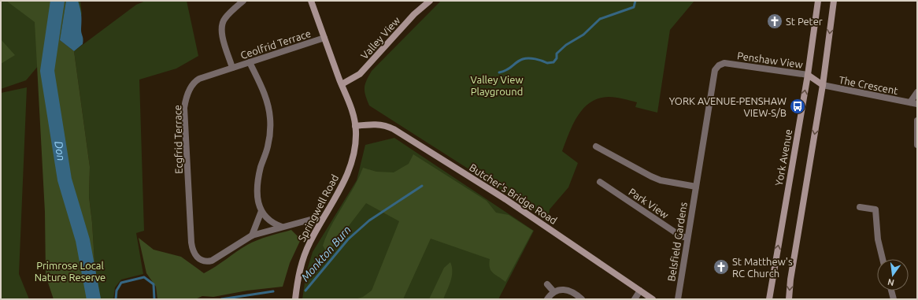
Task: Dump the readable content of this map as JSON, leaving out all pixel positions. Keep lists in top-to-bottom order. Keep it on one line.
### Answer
{"streets":{"street":["Valley View","Ceolfrid Terrace","Penshaw View","The Crescent","Ecgfrid Terrace","York Avenue","Butcher's Bridge Road","Park View","Springwell Road","Belsfield Gardens"]},"crossings":[["Valley View","Springwell Road"],["Ceolfrid Terrace","Ecgfrid Terrace"],["Ceolfrid Terrace","Springwell Road"],["Penshaw View","York Avenue"],["Penshaw View","Belsfield Gardens"],["Butcher's Bridge Road","Springwell Road"],["Park View","Belsfield Gardens"]],"water":["Don","Monkton Burn"],"parks":["Valley View Playground","Primrose Local Nature Reserve"],"places":{"church":["St Peter","St Matthew's RC Church"],"bus stop":["YORK AVENUE-PENSHAW VIEW-S/B"]},"north":"bottom"}
